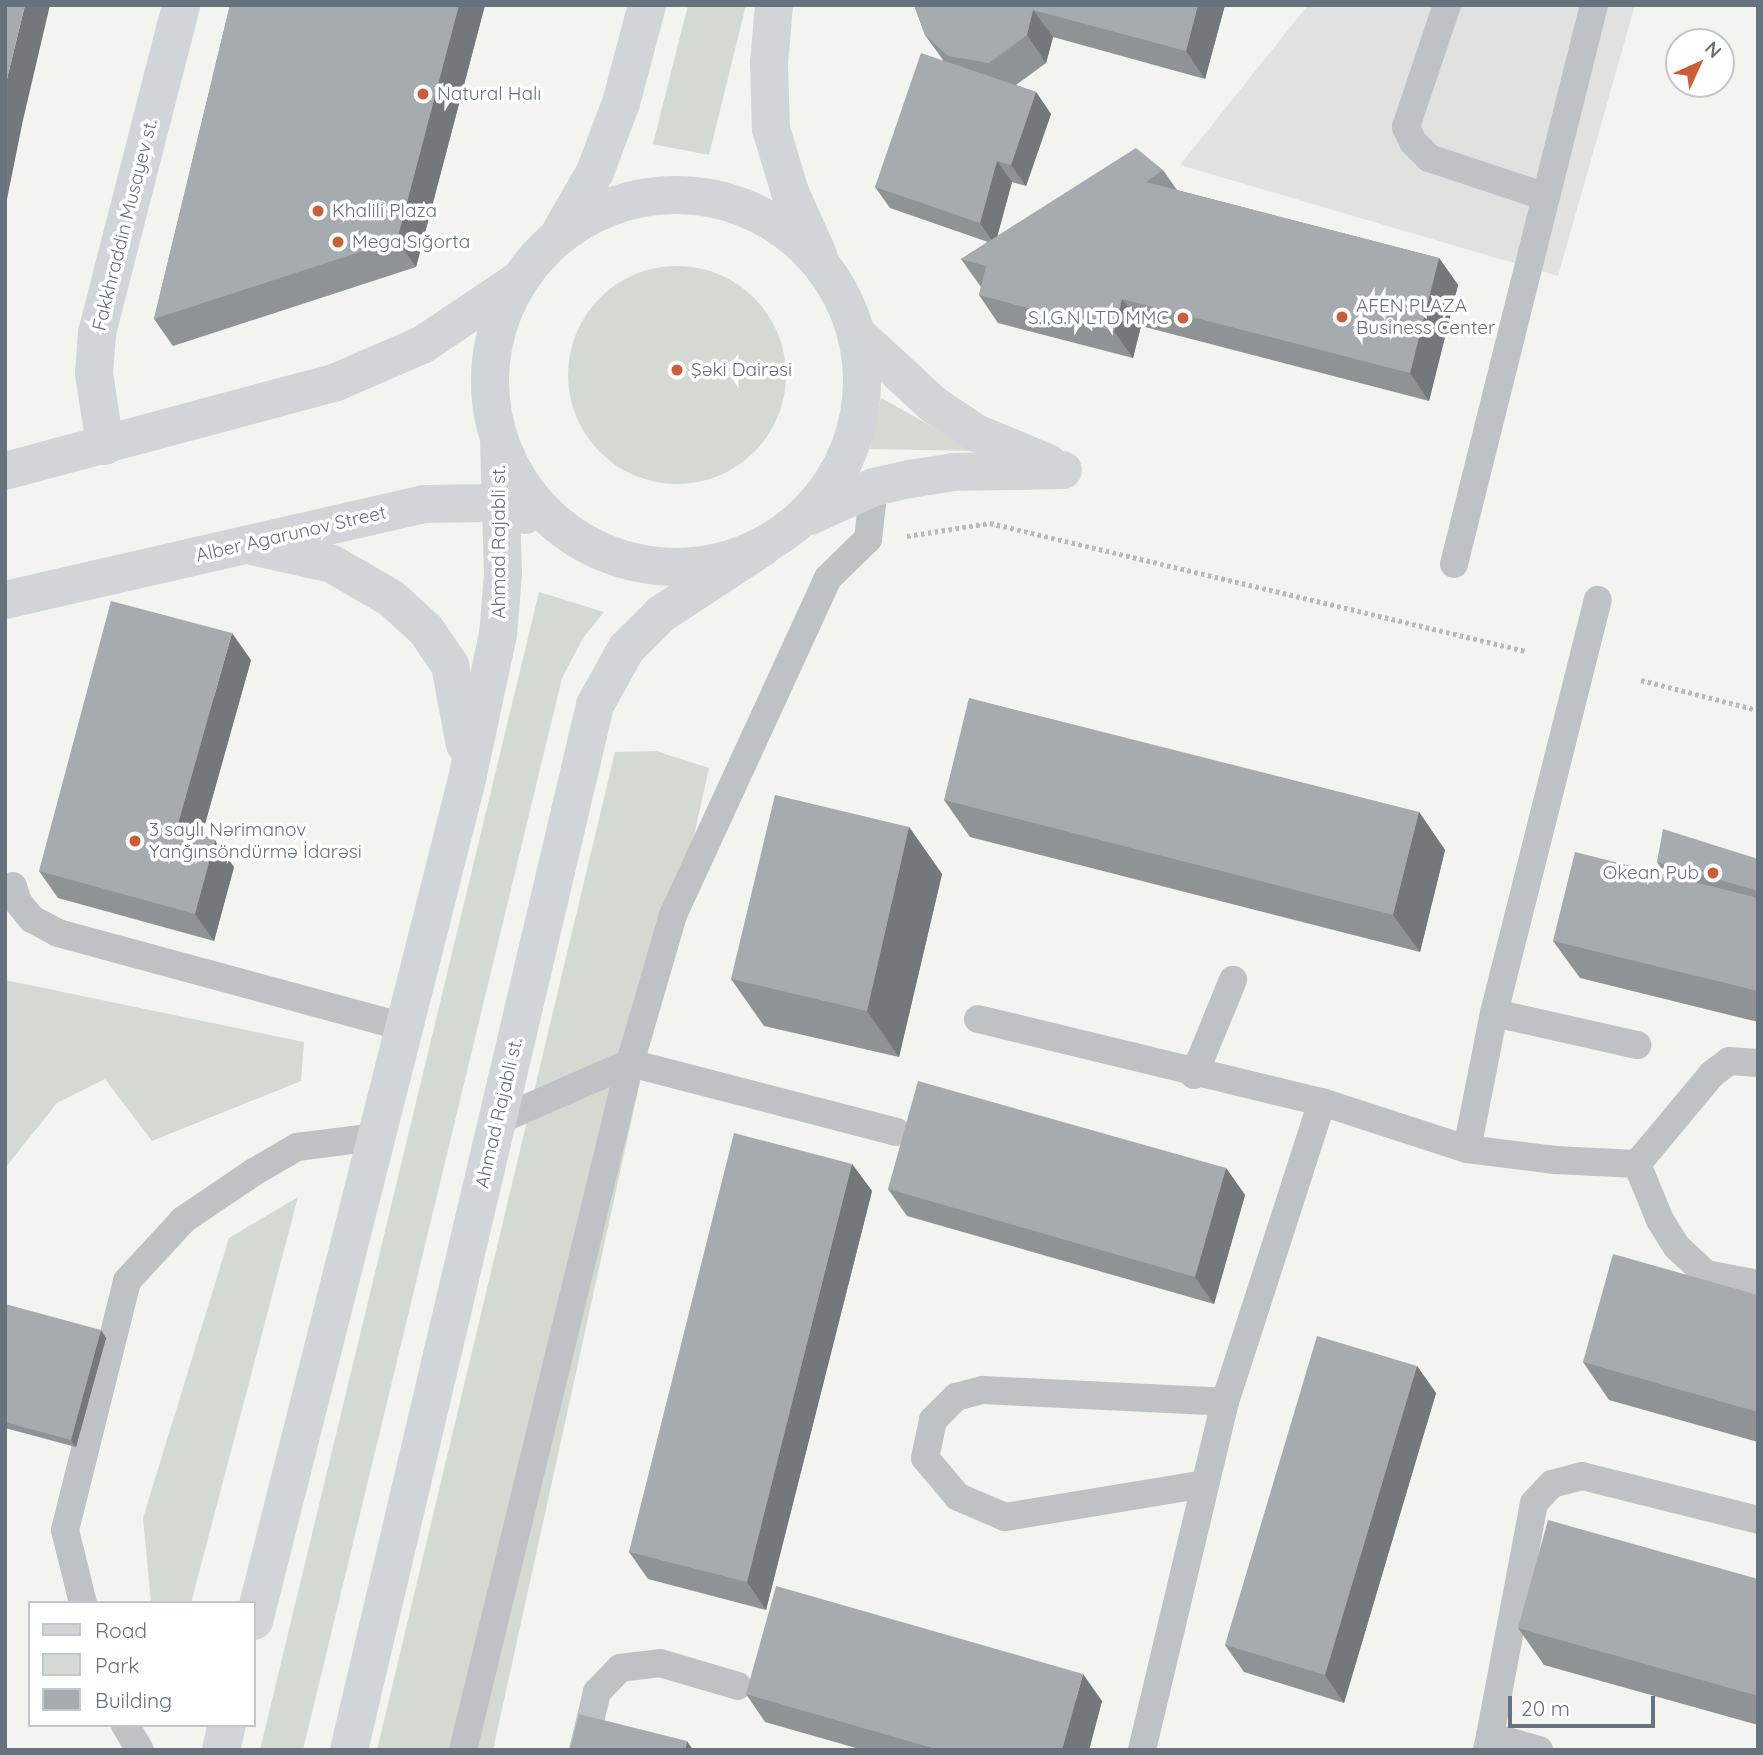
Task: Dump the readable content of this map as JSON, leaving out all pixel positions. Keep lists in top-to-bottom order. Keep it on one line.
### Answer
{"streets":{"main road":["Fakkhraddin Musayev st.","Alber Agarunov Street","Ahmad Rajabli st."]},"crossings":[["Alber Agarunov Street","Ahmad Rajabli st."]],"places":["Natural Halı","Khalili Plaza","Mega Sığorta","AFEN PLAZA Business Center","S.I.G.N LTD MMC","Şəki Dairəsi","3 saylı Nərimanov Yanğınsöndürmə İdarəsi","Okean Pub"],"legend":["Road","Park","Building"],"scale_bar":"20 m","north":"top right"}
